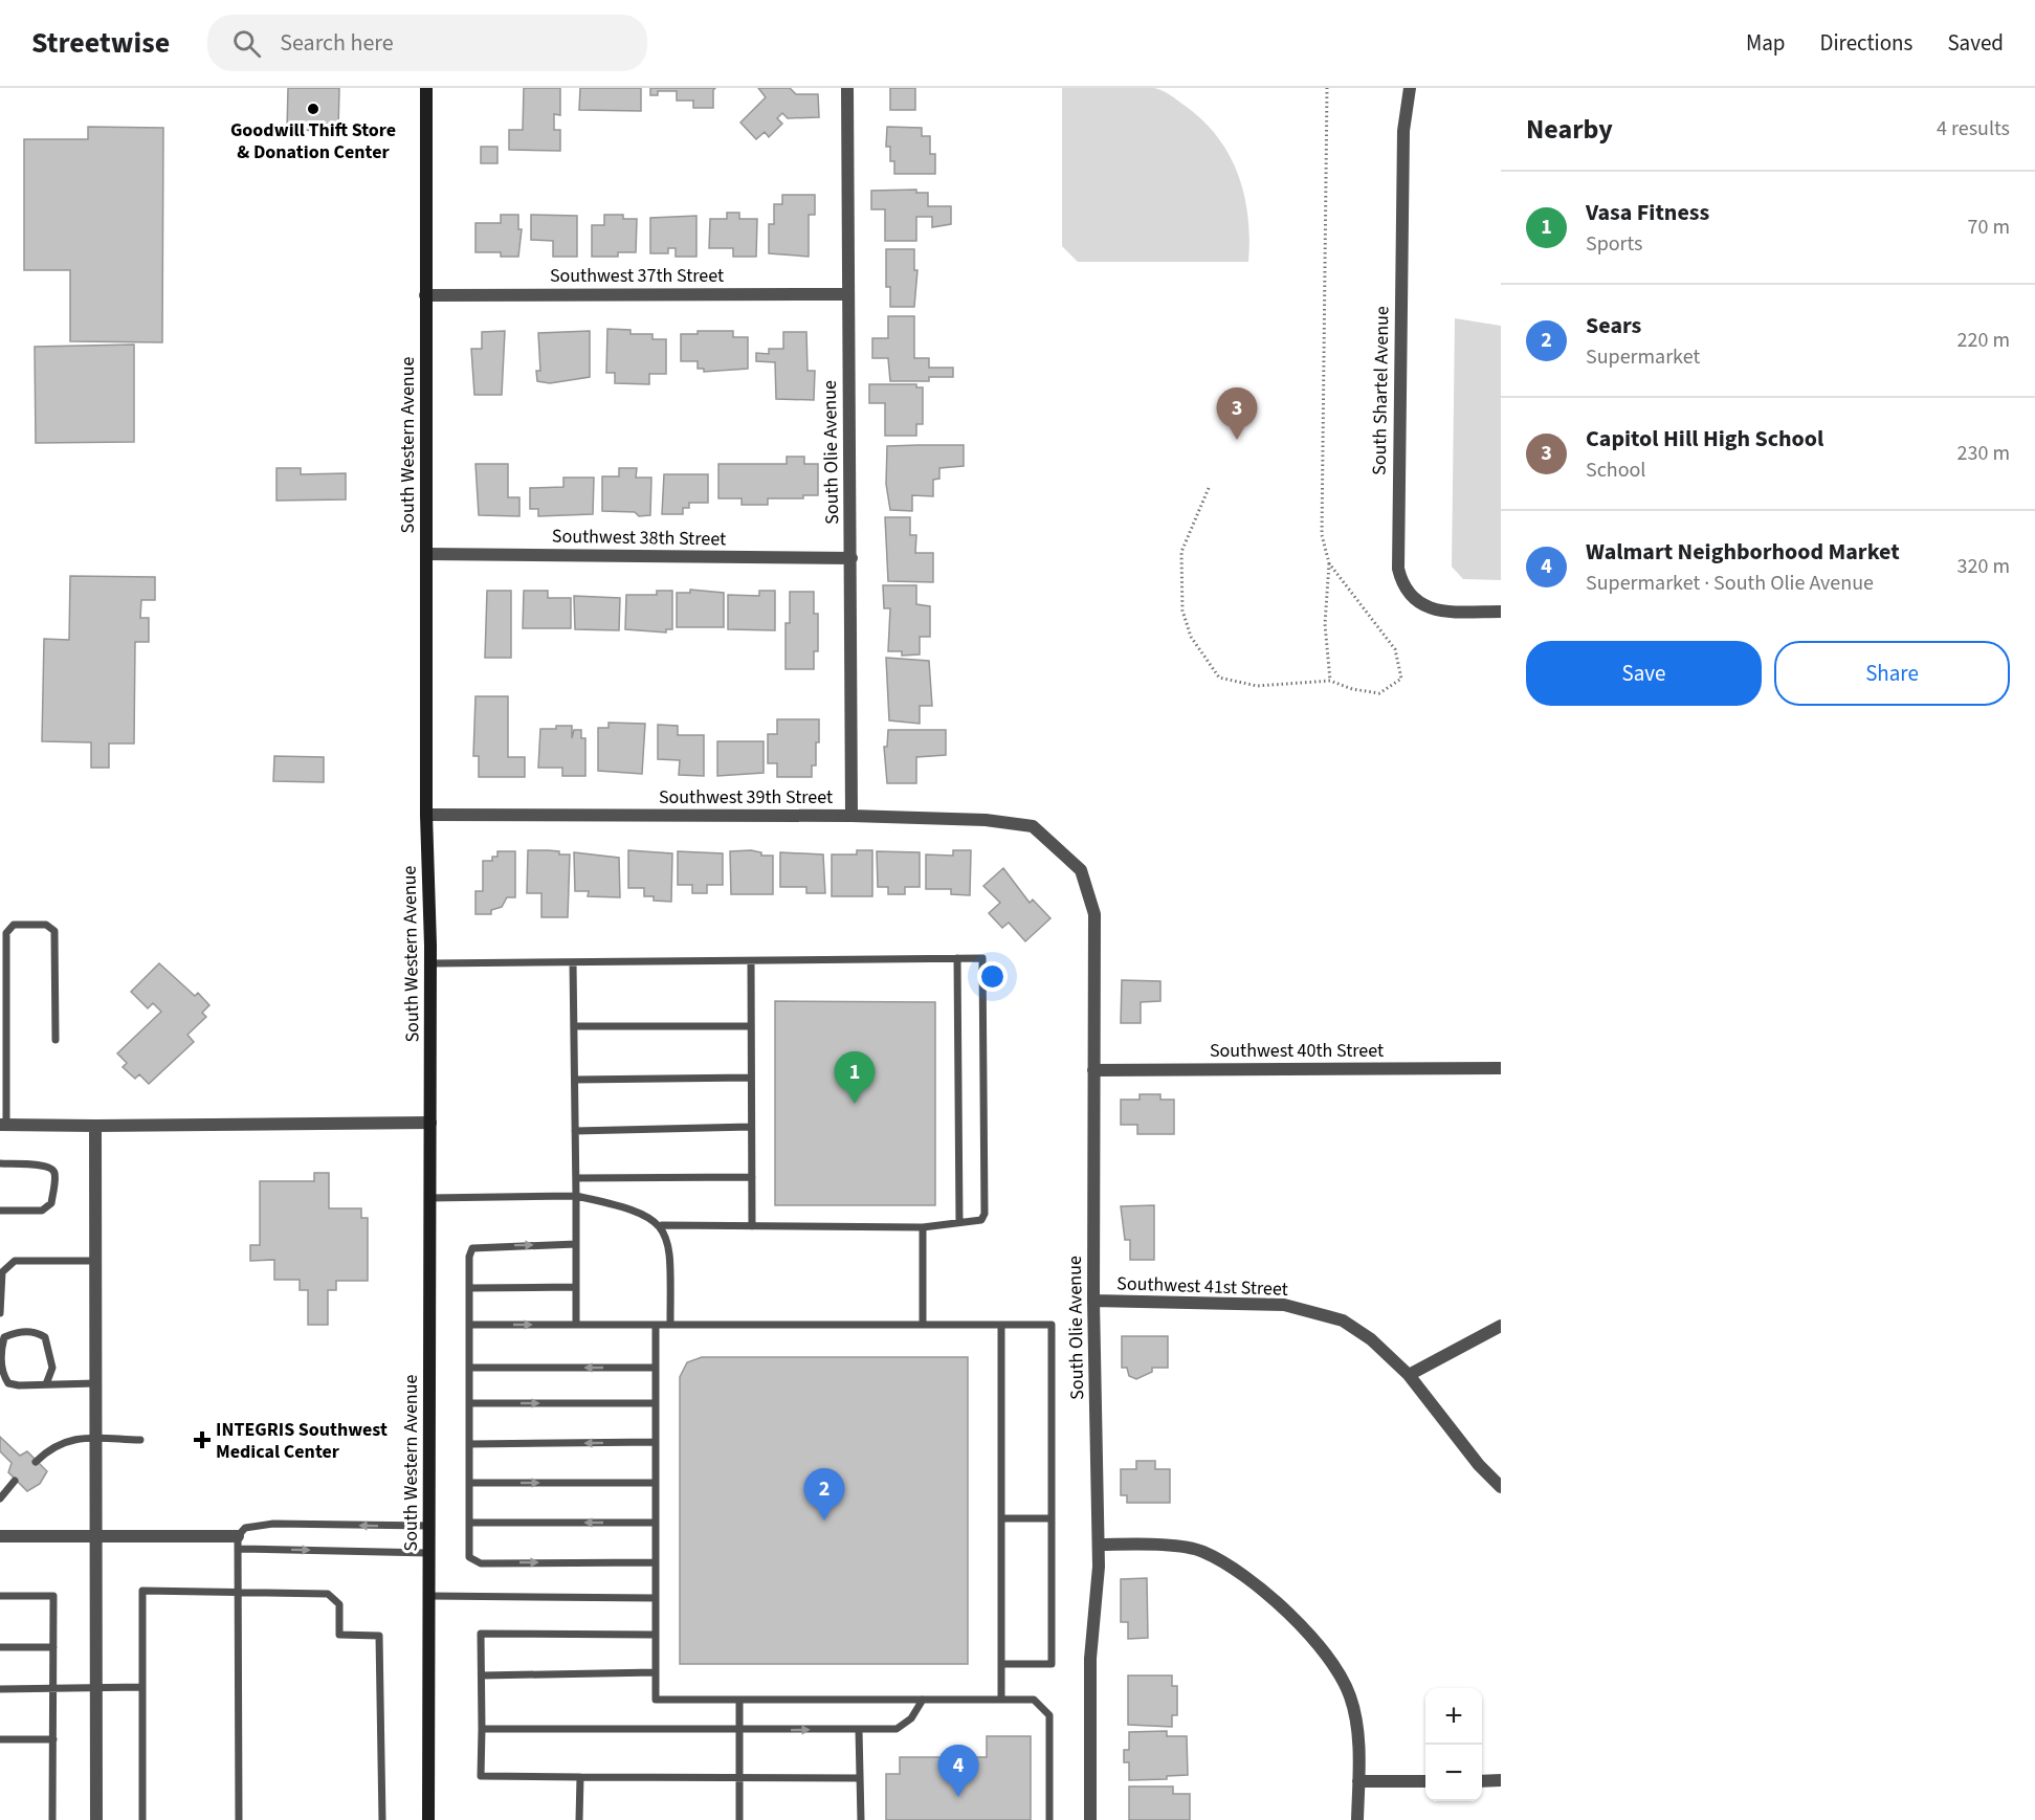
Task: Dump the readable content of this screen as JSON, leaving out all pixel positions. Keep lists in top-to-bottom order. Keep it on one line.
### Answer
{"streets":{"main road":["South Western Avenue"],"street":["Southwest 37th Street","South Shartel Avenue","South Olie Avenue","Southwest 38th Street","Southwest 39th Street","Southwest 40th Street","Southwest 41st Street"]},"crossings":[["Southwest 37th Street","South Western Avenue"],["Southwest 37th Street","South Olie Avenue"],["South Western Avenue","Southwest 38th Street"],["South Western Avenue","Southwest 39th Street"],["South Olie Avenue","Southwest 38th Street"],["South Olie Avenue","Southwest 39th Street"],["South Olie Avenue","Southwest 40th Street"],["South Olie Avenue","Southwest 41st Street"]],"places":{"other":["Goodwill Thift Store & Donation Center"],"health":["INTEGRIS Southwest Medical Center"]},"page":{"header":"Streetwise","search":"Search here","nav":["Map","Directions","Saved"],"heading":["Nearby","4 results"],"list":[{"mark":"1","name":"Vasa Fitness","note":"Sports","value":"70 m"},{"mark":"2","name":"Sears","note":"Supermarket","value":"220 m"},{"mark":"3","name":"Capitol Hill High School","note":"School","value":"230 m"},{"mark":"4","name":"Walmart Neighborhood Market","note":"Supermarket · South Olie Avenue","value":"320 m"}],"pins":["3","1","2","4"],"buttons":["Save","Share"],"map_buttons":["+","−"]}}
